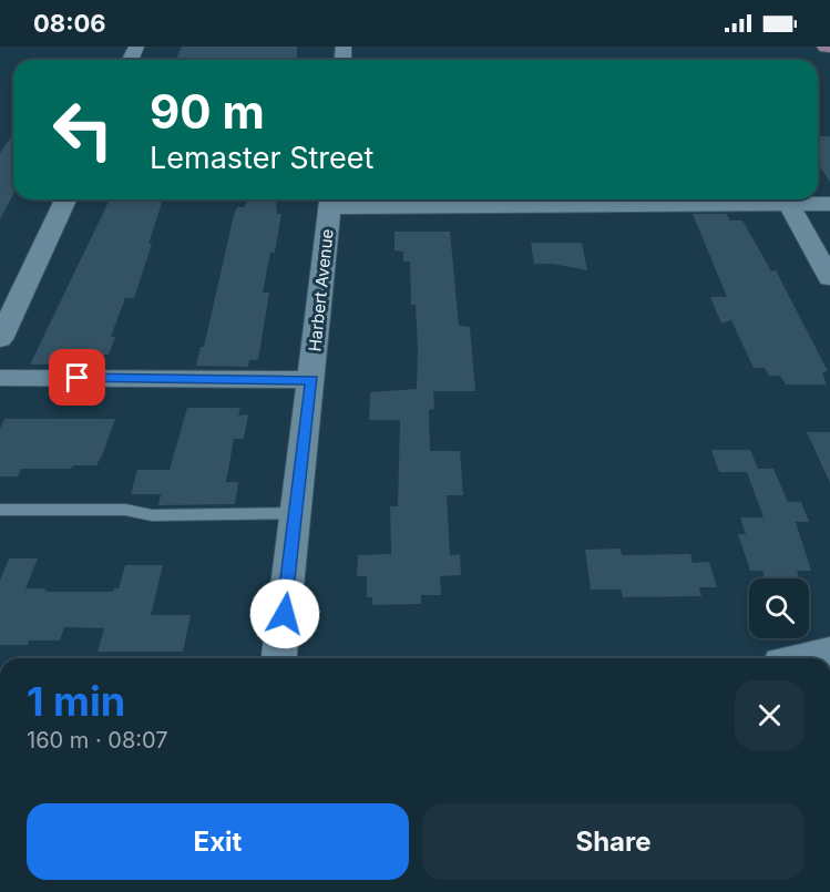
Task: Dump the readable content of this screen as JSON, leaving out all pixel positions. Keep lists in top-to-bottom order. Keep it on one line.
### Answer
{"streets":{"street":["Harbert Avenue"]},"page":{"status":"08:06","turn":["90 m","Lemaster Street"],"heading":["1 min","160 m · 08:07"],"buttons":["Exit","Share"]}}
